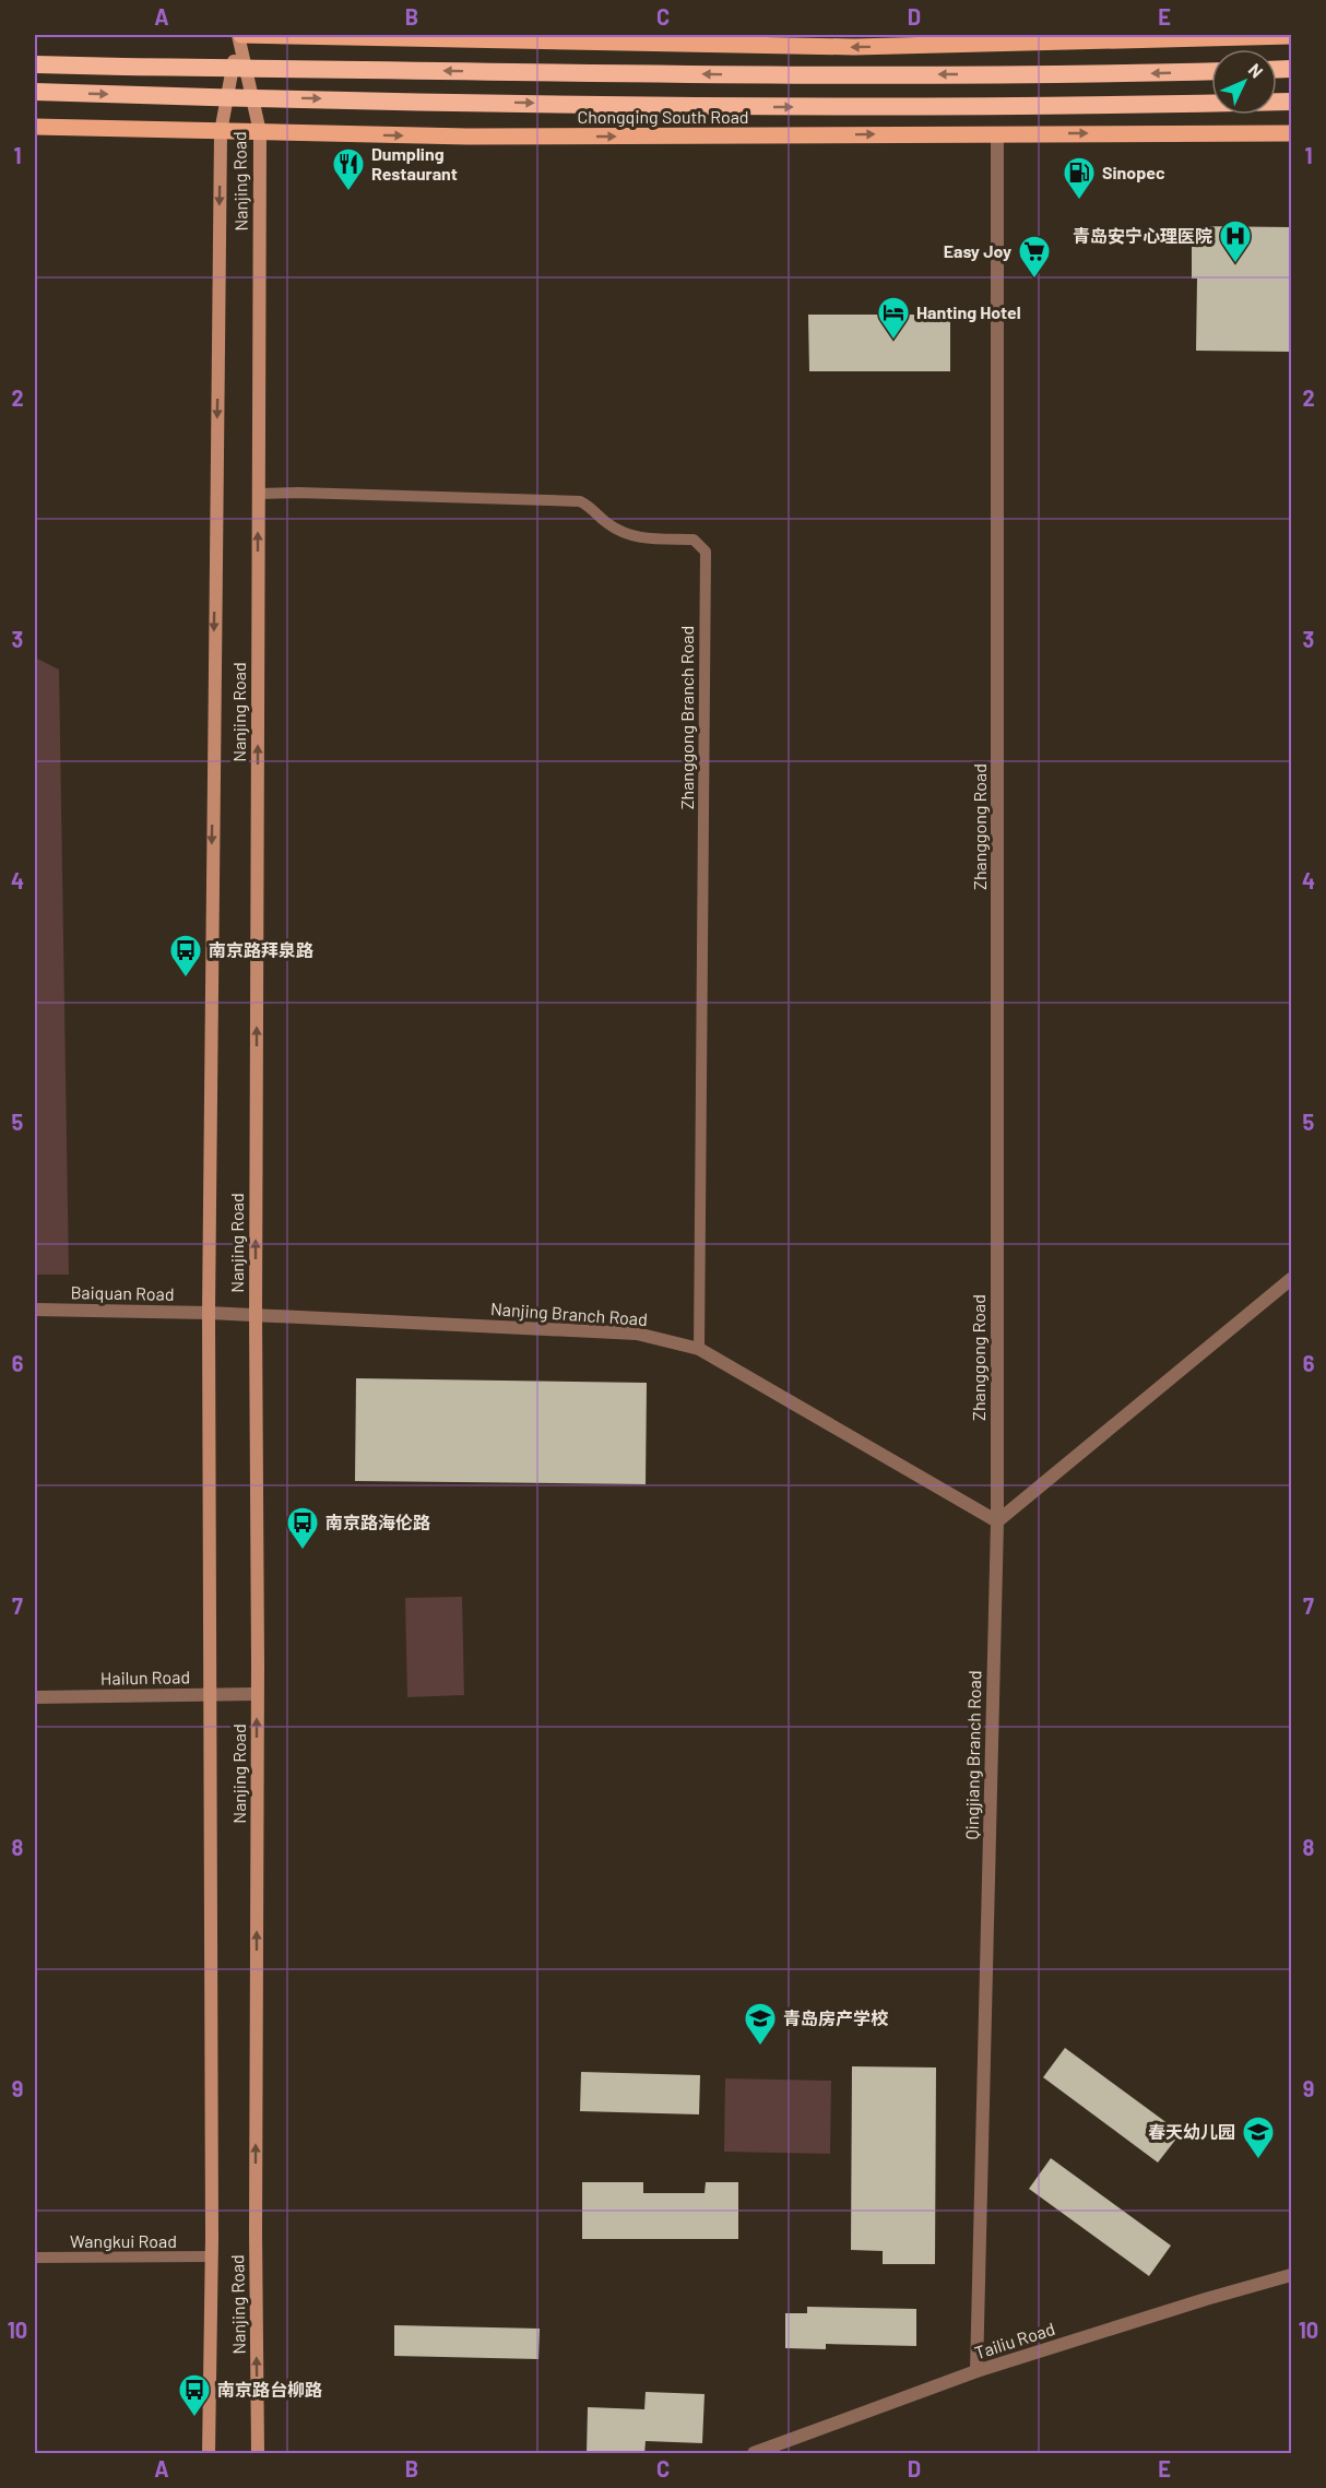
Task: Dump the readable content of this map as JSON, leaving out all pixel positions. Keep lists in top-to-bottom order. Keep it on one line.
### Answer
{"streets":{"main road":["Chongqing South Road","Nanjing Road"],"street":["Zhanggong Road","Baiquan Road","Nanjing Branch Road","Hailun Road","Qingjiang Branch Road","Tailiu Road"],"lane":["Zhanggong Branch Road","Wangkui Road"]},"crossings":[["Chongqing South Road","Nanjing Road"],["Chongqing South Road","Zhanggong Road"],["Nanjing Road","Zhanggong Branch Road"],["Nanjing Road","Baiquan Road"],["Nanjing Road","Nanjing Branch Road"],["Nanjing Road","Hailun Road"],["Nanjing Road","Wangkui Road"],["Zhanggong Branch Road","Nanjing Branch Road"],["Zhanggong Road","Nanjing Branch Road"],["Zhanggong Road","Qingjiang Branch Road"],["Baiquan Road","Nanjing Branch Road"],["Nanjing Branch Road","Qingjiang Branch Road"],["Qingjiang Branch Road","Tailiu Road"]],"places":{"restaurant":["Dumpling Restaurant"],"fuel station":["Sinopec"],"hospital":["青岛安宁心理医院"],"supermarket":["Easy Joy"],"hotel":["Hanting Hotel"],"bus stop":["南京路拜泉路","南京路海伦路","南京路台柳路"],"school or university":["青岛房产学校","春天幼儿园"]},"north":"top right","grid":{"columns":["A","B","C","D","E"],"rows":["1","2","3","4","5","6","7","8","9","10"]}}
